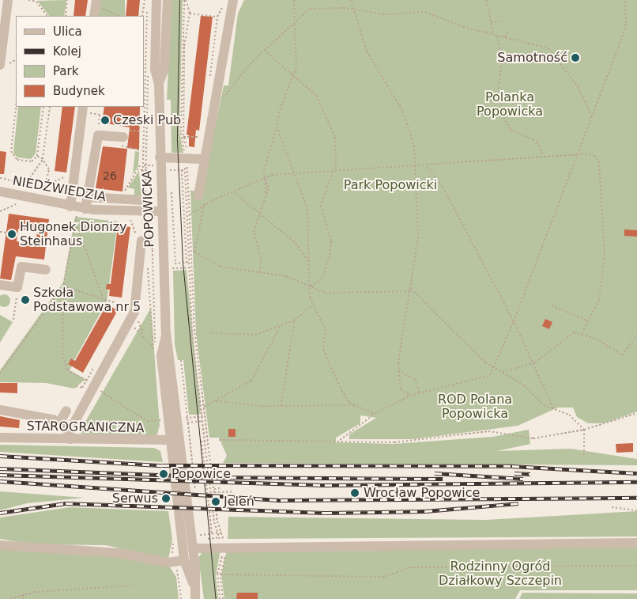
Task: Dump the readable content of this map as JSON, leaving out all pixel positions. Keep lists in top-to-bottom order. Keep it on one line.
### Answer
{"streets":{"street":["NIEDŹWIEDZIA","POPOWICKA","STAROGRANICZNA"]},"crossings":[["NIEDŹWIEDZIA","POPOWICKA"],["POPOWICKA","STAROGRANICZNA"]],"parks":["Polanka Popowicka","Park Popowicki","ROD Polana Popowicka","Rodzinny Ogród Działkowy Szczepin"],"places":["Samotność","Czeski Pub","Hugonek Dionizy Steinhaus","Szkoła Podstawowa nr 5","Popowice","Wrocław Popowice","Serwus","Jeleń"],"house_numbers":["26"],"legend":["Ulica","Kolej","Park","Budynek"]}
